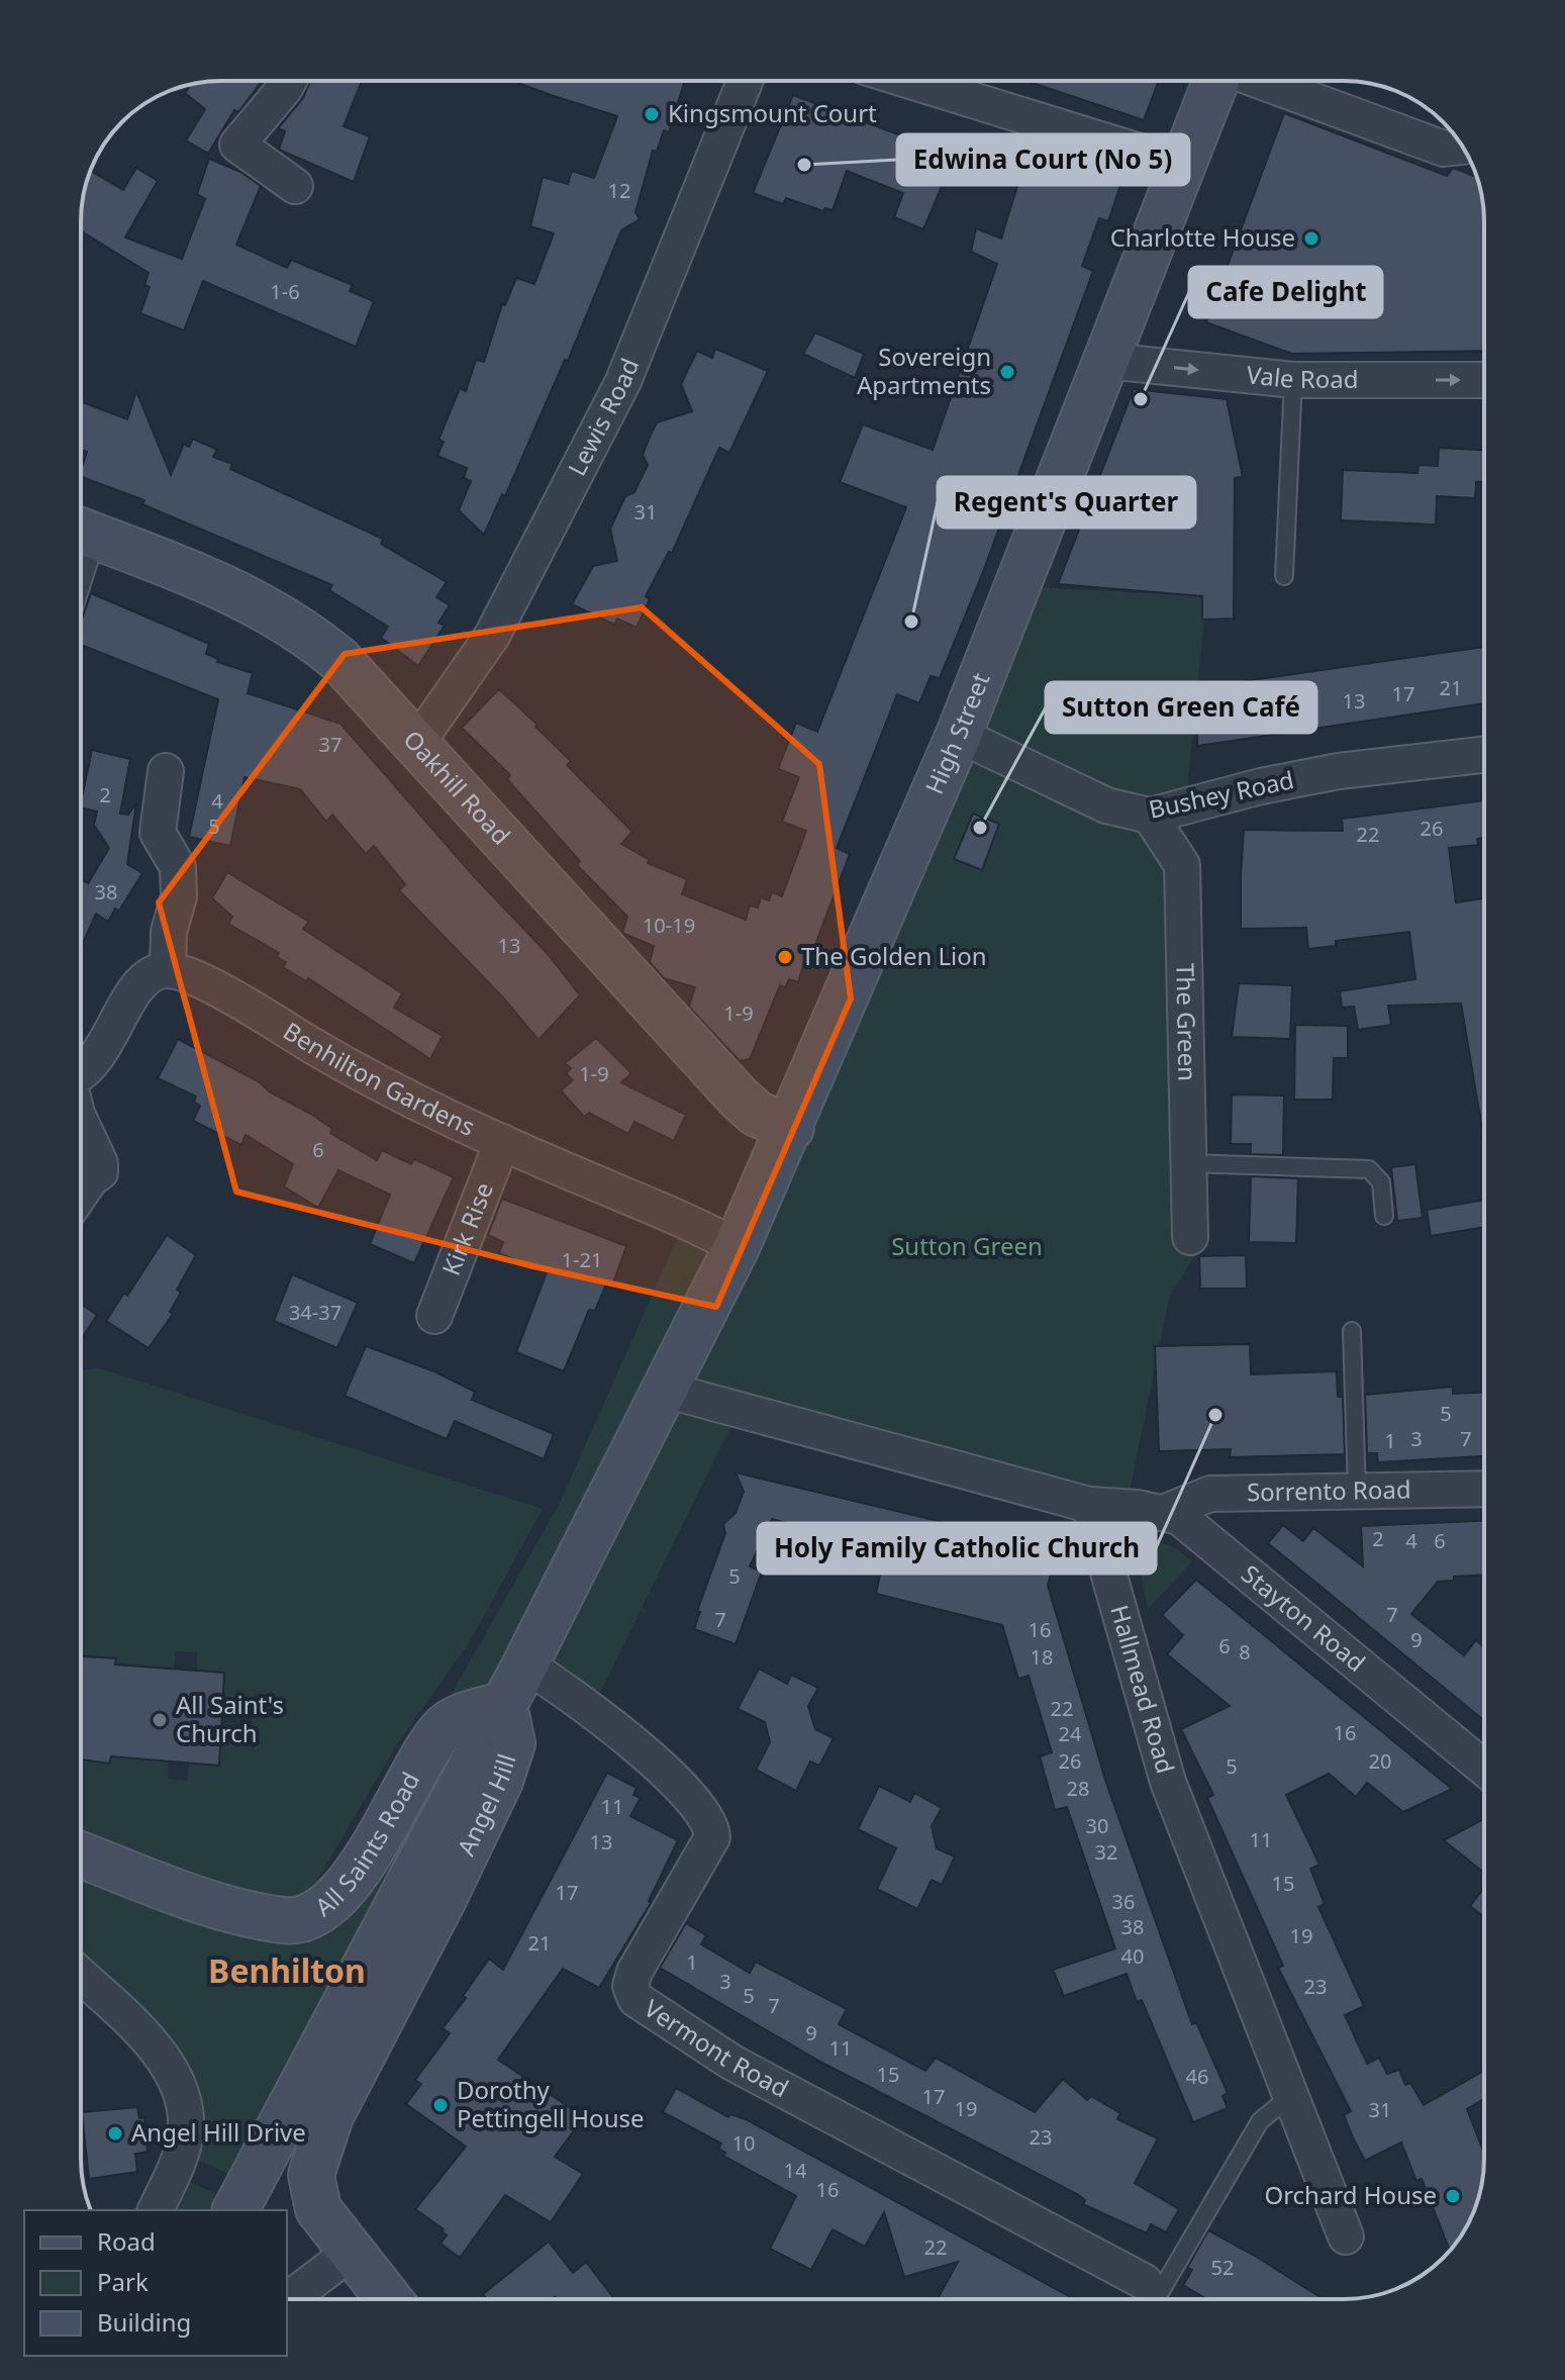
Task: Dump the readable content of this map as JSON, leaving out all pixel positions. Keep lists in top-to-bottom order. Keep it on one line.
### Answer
{"streets":{"main road":["High Street","Oakhill Road","Angel Hill","All Saints Road"],"street":["Vale Road","Lewis Road","Bushey Road","The Green","Benhilton Gardens","Kirk Rise","Sorrento Road","Stayton Road","Hallmead Road","Vermont Road"]},"crossings":[["Vale Road","High Street"],["Lewis Road","Oakhill Road"],["High Street","Oakhill Road"],["High Street","Bushey Road"],["High Street","Benhilton Gardens"],["High Street","Angel Hill"],["High Street","All Saints Road"],["High Street","Vermont Road"],["Bushey Road","The Green"],["Benhilton Gardens","Kirk Rise"],["Sorrento Road","Stayton Road"],["Stayton Road","Hallmead Road"],["Angel Hill","All Saints Road"]],"districts":["Benhilton"],"parks":["Sutton Green"],"places":["Kingsmount Court","Edwina Court (No 5)","Charlotte House","Sovereign Apartments","Cafe Delight","Regent's Quarter","Sutton Green Café","The Golden Lion","Holy Family Catholic Church","All Saint's Church","Dorothy Pettingell House","Angel Hill Drive","Orchard House"],"house_numbers":["12","1-6","31","21","17","13","37","2","4","5","26","22","38","10-19","13","1-9","1-9","6","1-21","34-37","5","3","7","1","2","4","6","5","7","7","16","9","6","8","18","22","16","24","26","20","5","28","11","30","11","13","32","15","17","36","38","19","21","40","1","3","23","5","7","9","11","15","46","17","19","31","23","10","14","16","22","52"],"legend":["Road","Park","Building"]}
